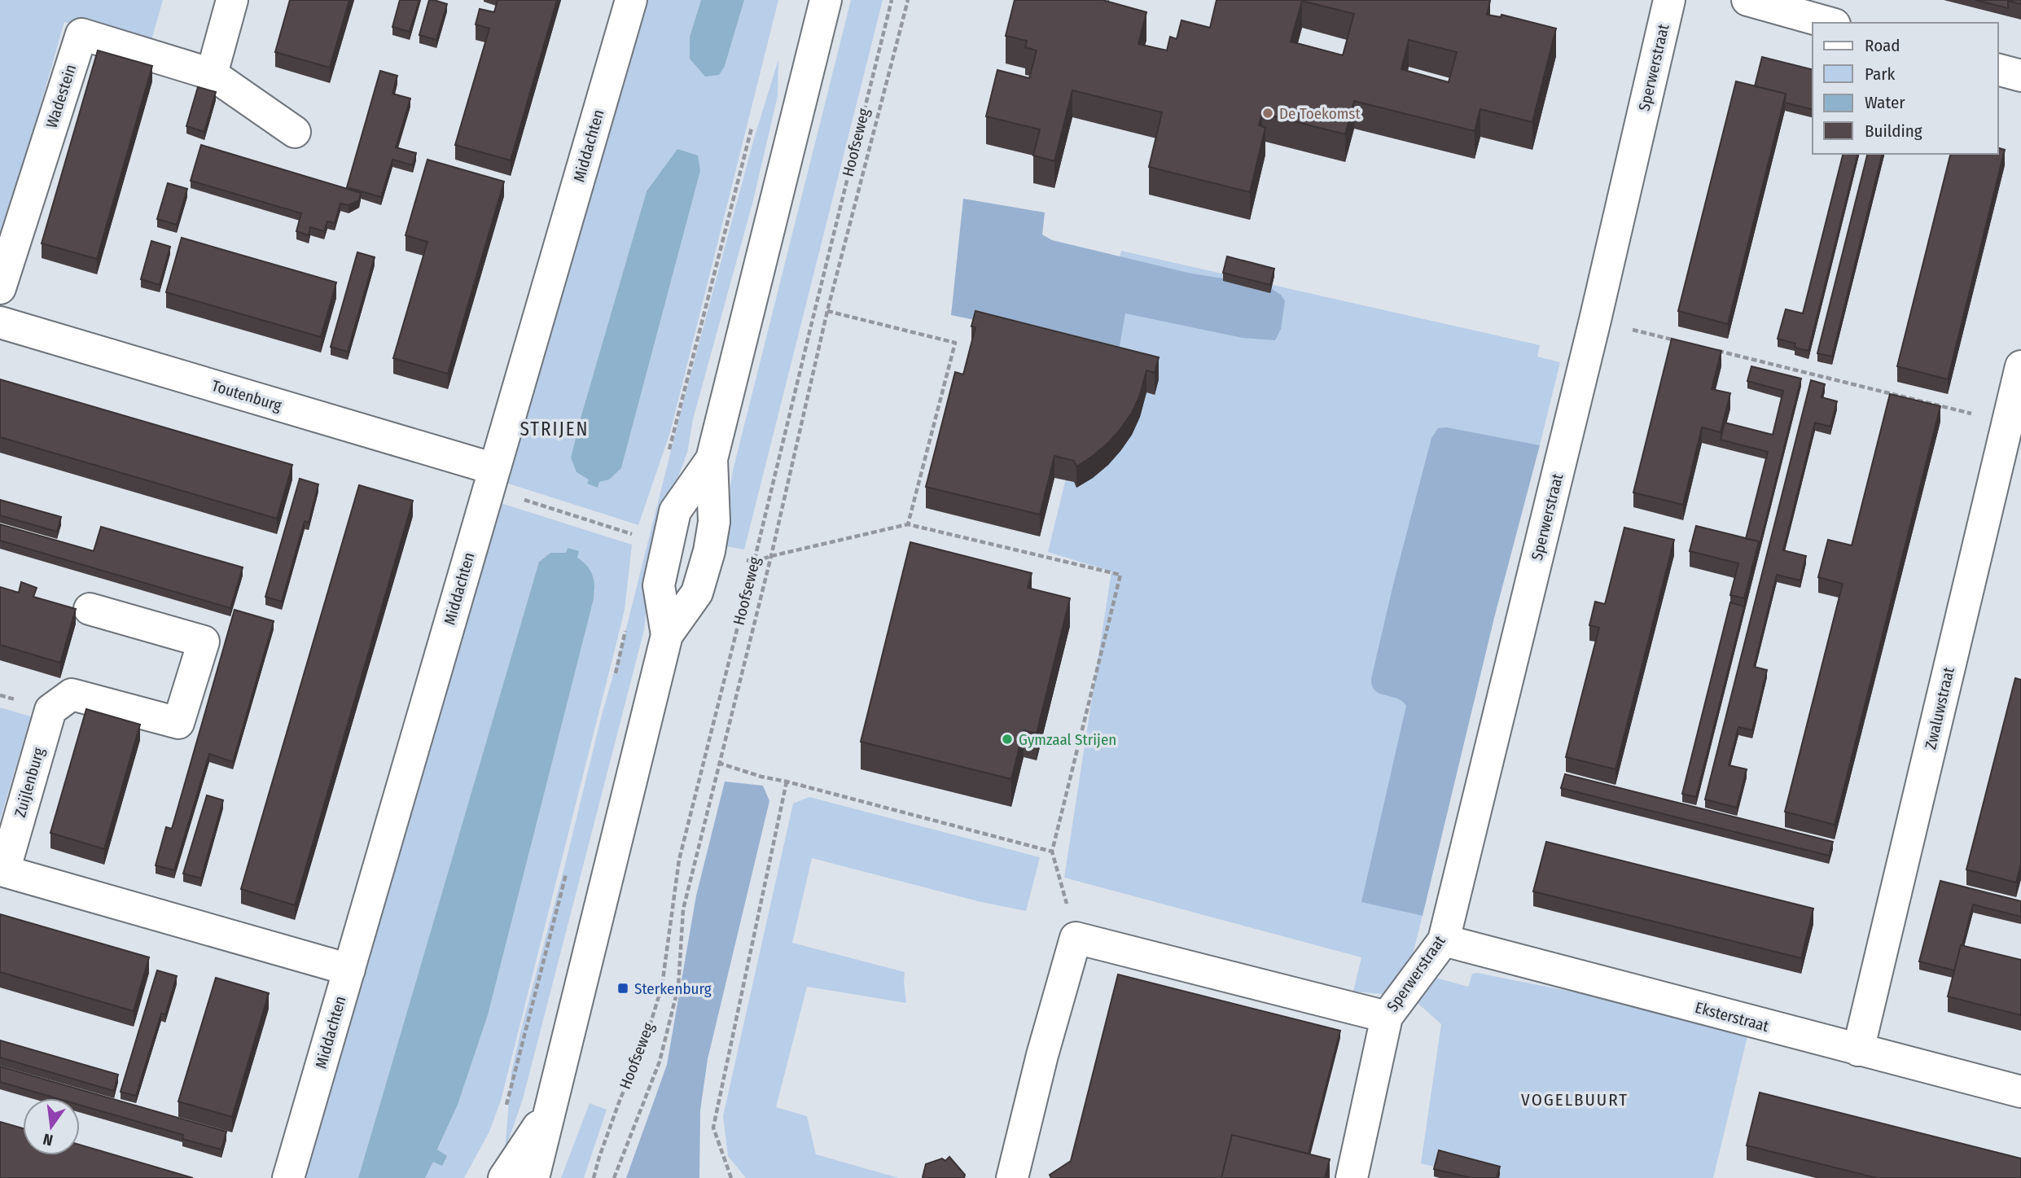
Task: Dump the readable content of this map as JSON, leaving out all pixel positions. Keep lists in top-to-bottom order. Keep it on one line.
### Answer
{"streets":{"street":["Sperwerstraat","Wadestein","Middachten","Toutenburg","Zwaluwstraat","Zuijlenburg","Eksterstraat"],"path":["Hoofseweg"]},"crossings":[["Sperwerstraat","Eksterstraat"],["Middachten","Toutenburg"],["Middachten","Zuijlenburg"],["Zwaluwstraat","Eksterstraat"]],"districts":["STRIJEN","VOGELBUURT"],"places":{"other":["De Toekomst","Gymzaal Strijen"],"transit":["Sterkenburg"]},"legend":["Road","Park","Water","Building"],"north":"bottom"}
